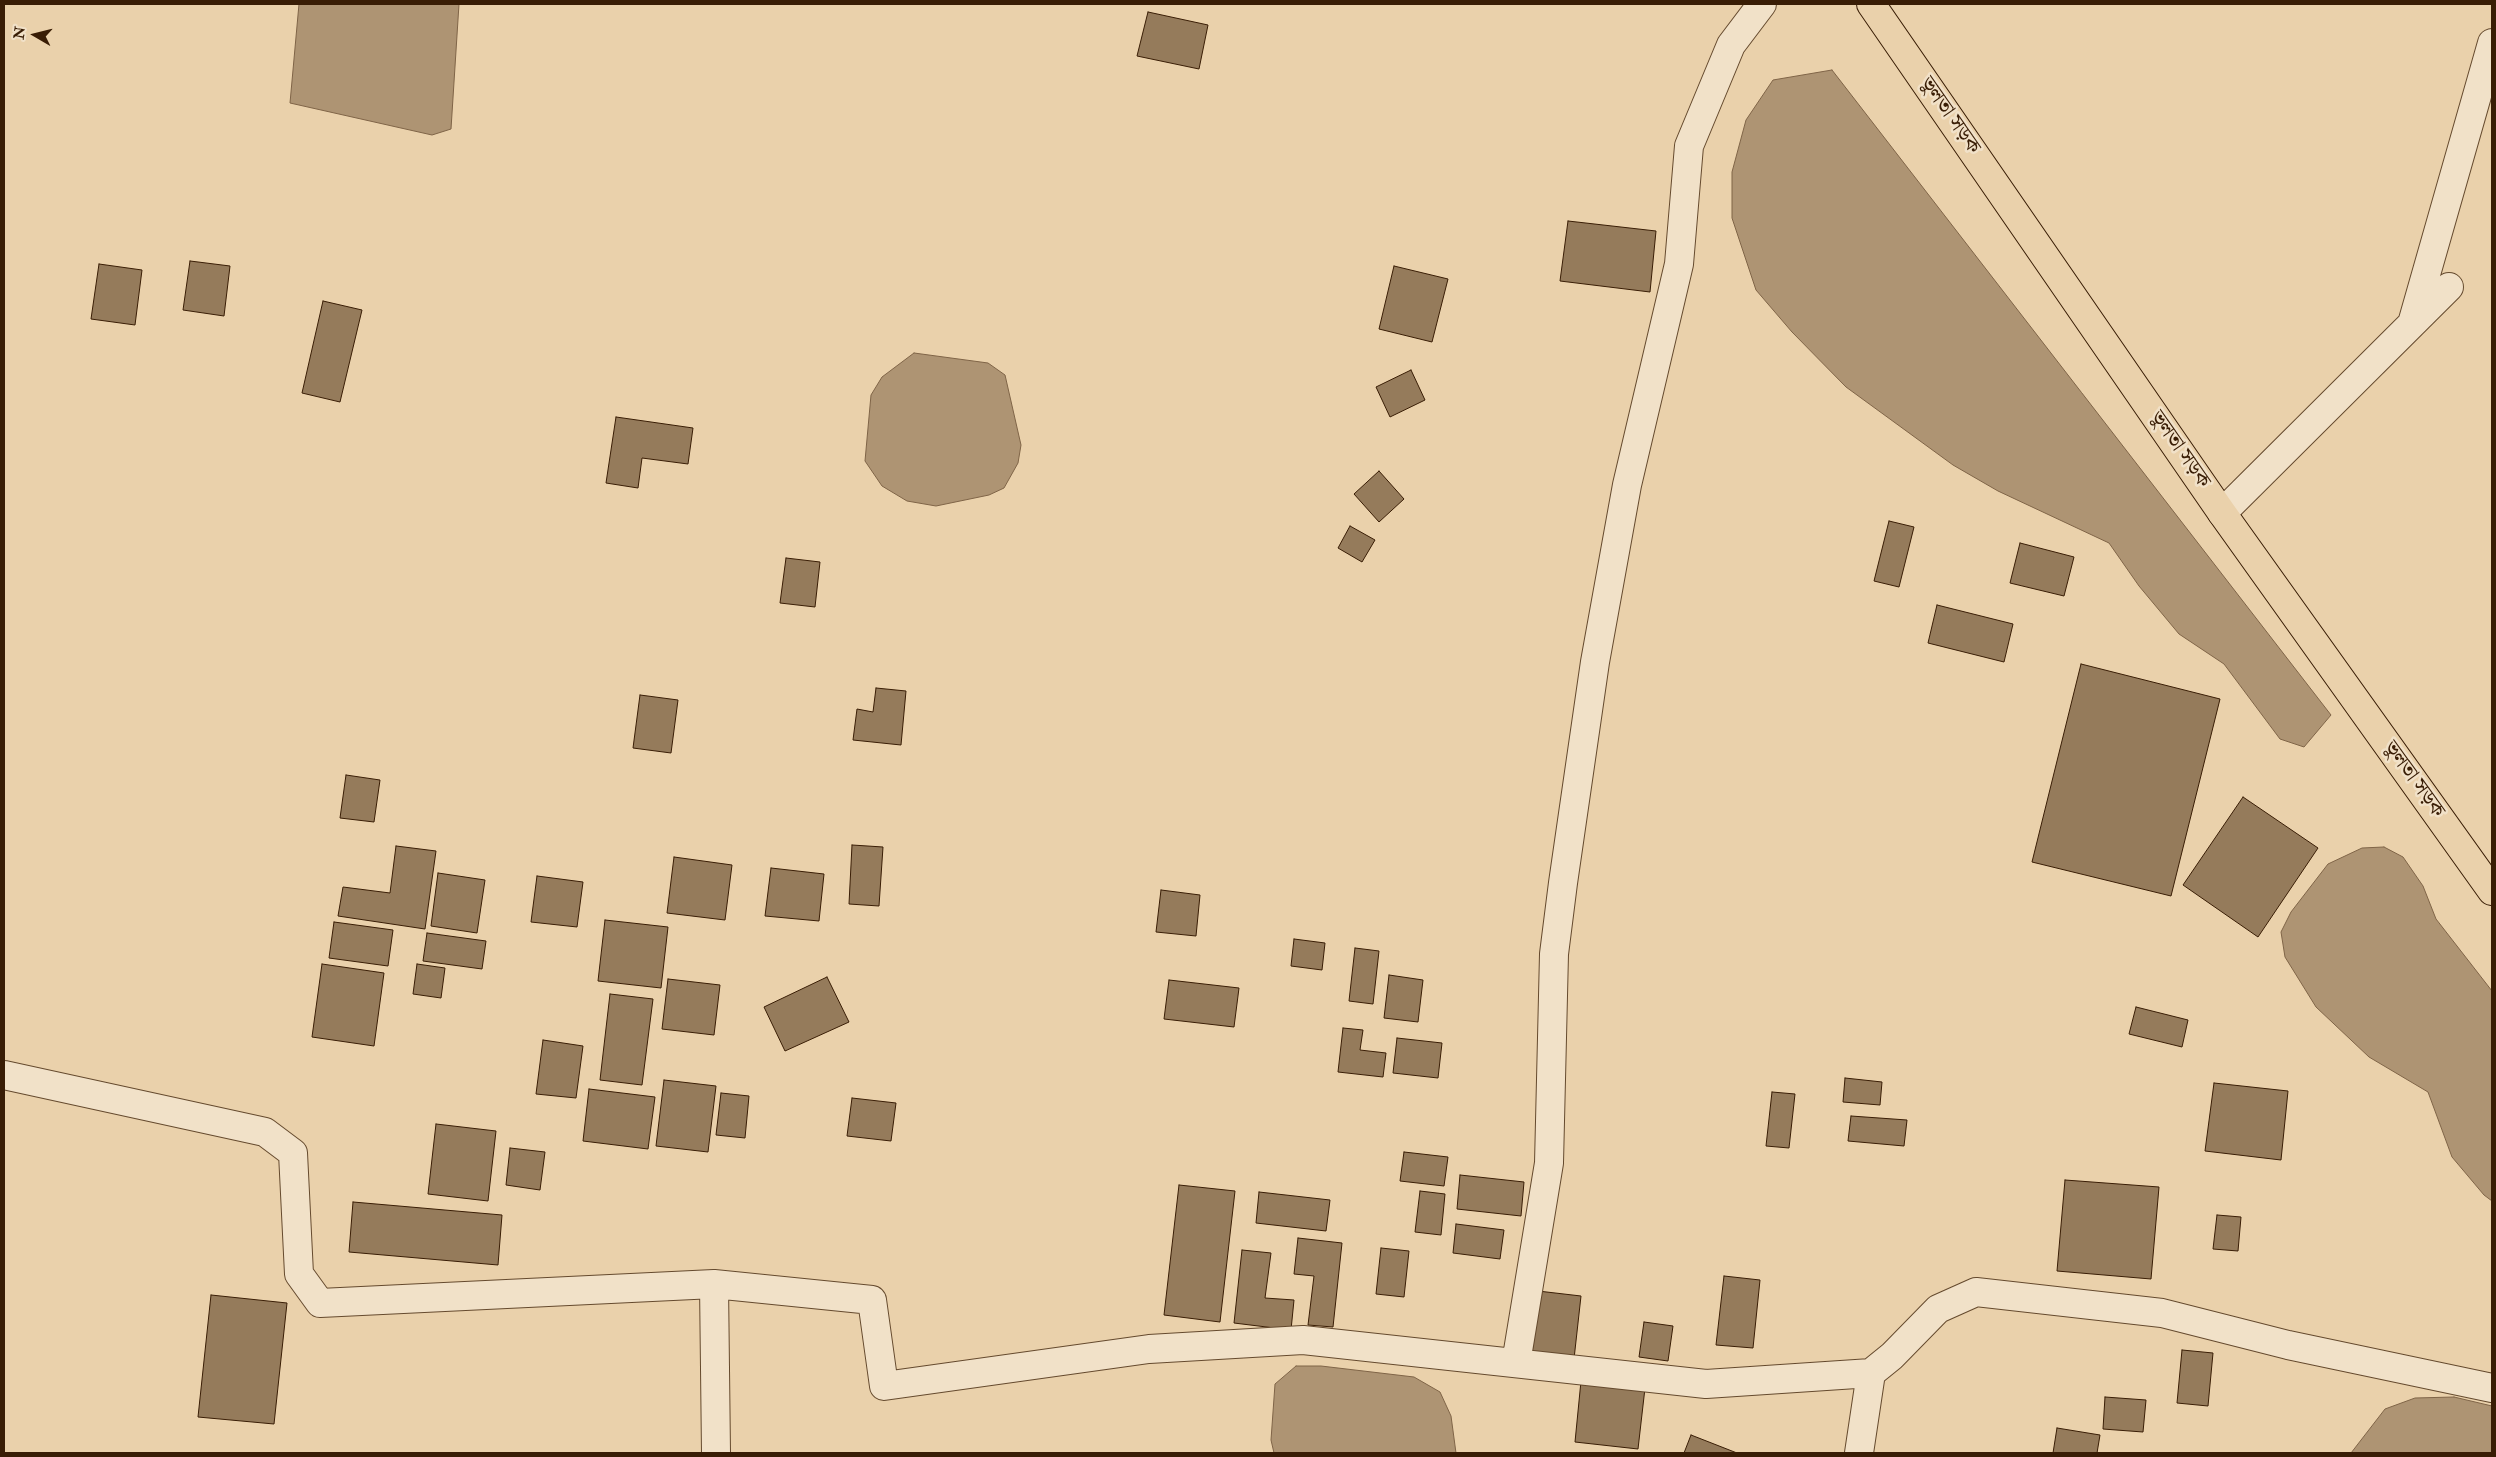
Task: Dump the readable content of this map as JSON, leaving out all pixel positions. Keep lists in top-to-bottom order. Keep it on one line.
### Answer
{"streets":{"highway":["ভুলতা সড়ক"]},"north":"left"}
